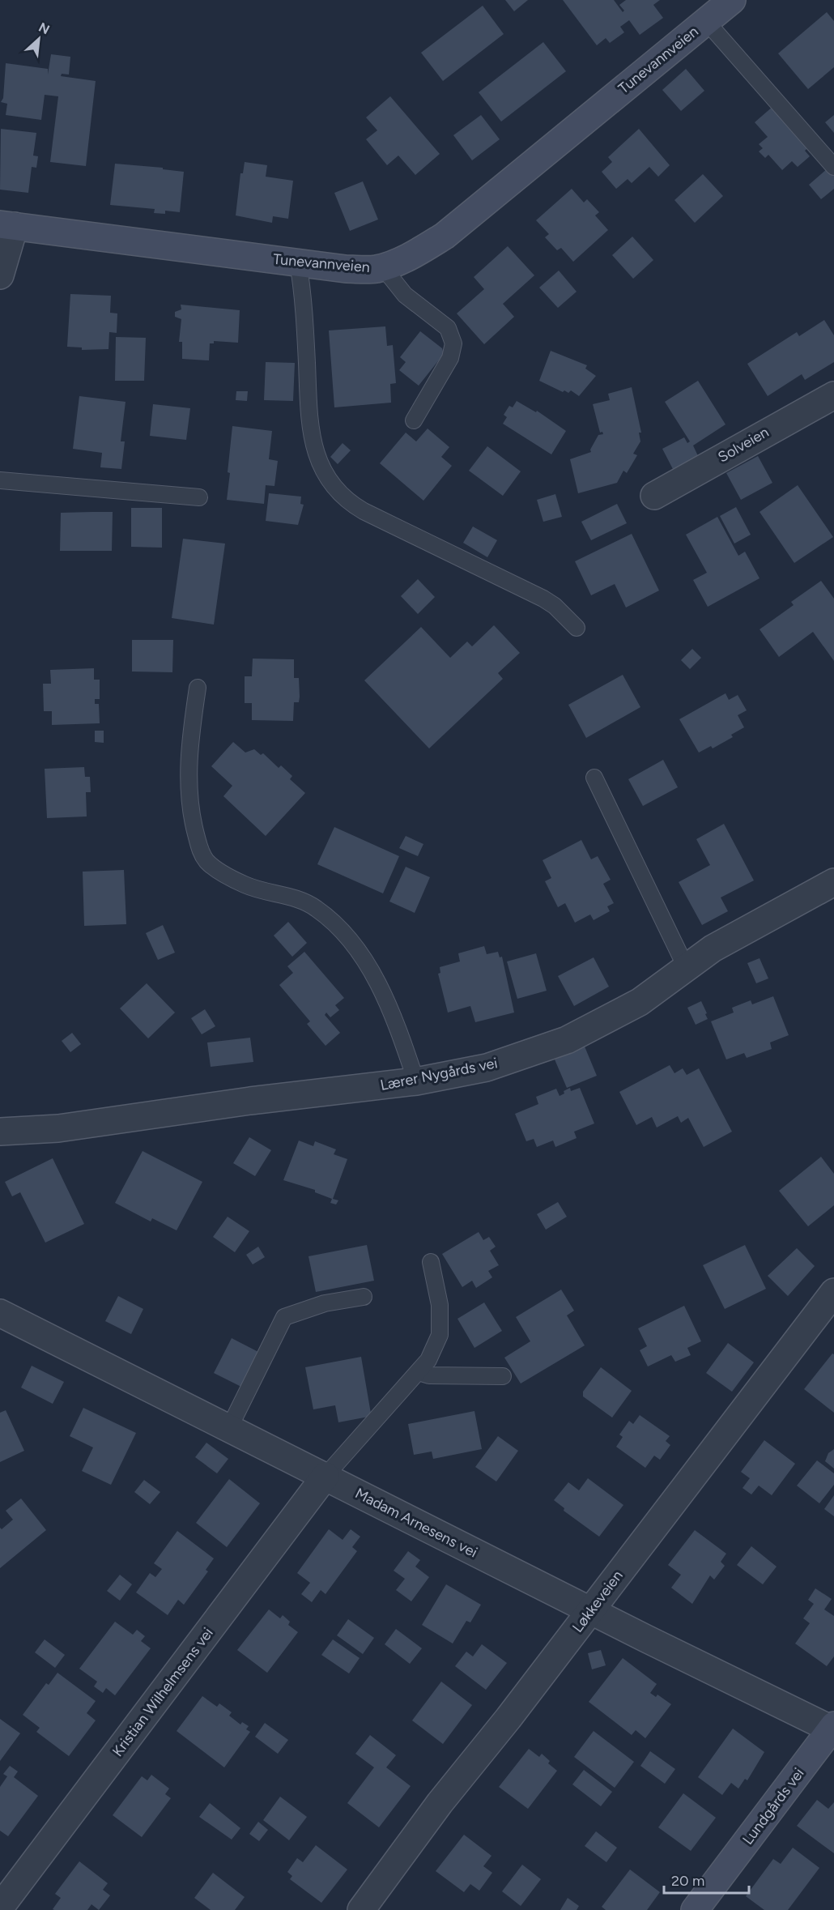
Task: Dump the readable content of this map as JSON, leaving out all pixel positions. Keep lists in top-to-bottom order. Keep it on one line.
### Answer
{"streets":{"street":["Tunevannveien","Solveien","Lærer Nygårds vei","Madam Arnesens vei","Løkkeveien","Kristian Wilhelmsens vei","Lundgårds vei"]},"crossings":[["Madam Arnesens vei","Løkkeveien"],["Madam Arnesens vei","Kristian Wilhelmsens vei"],["Madam Arnesens vei","Lundgårds vei"]],"scale_bar":"20 m","north":"top right"}
